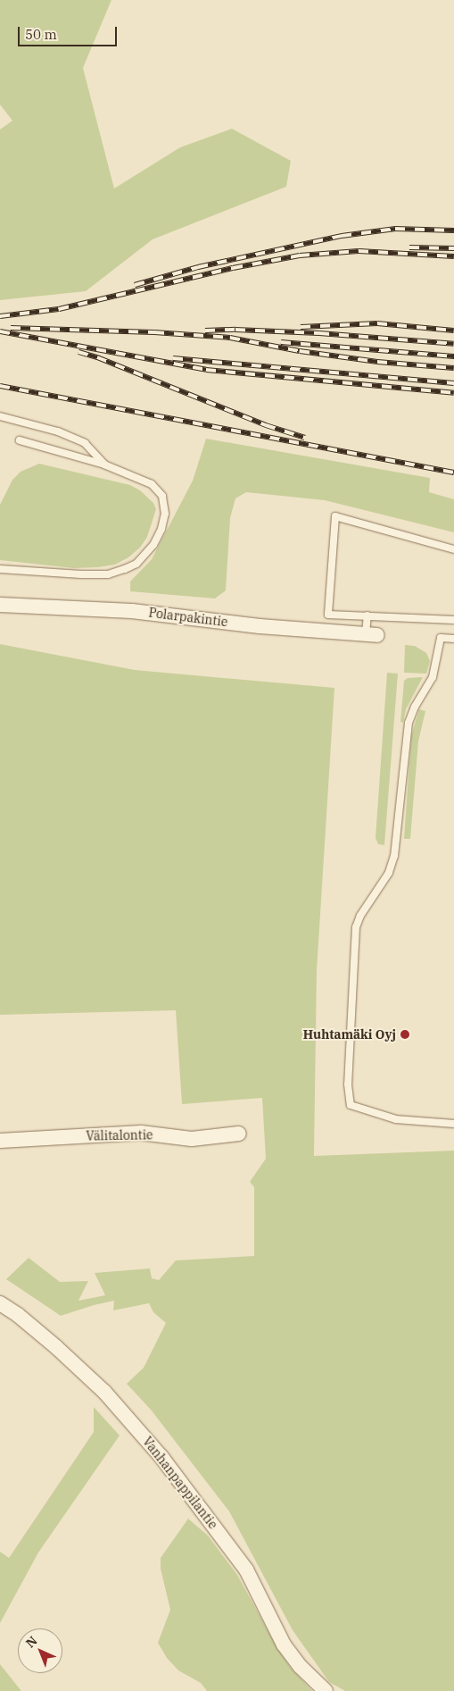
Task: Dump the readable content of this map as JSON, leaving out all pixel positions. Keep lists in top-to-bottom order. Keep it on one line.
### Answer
{"streets":{"street":["Polarpakintie","Välitalontie","Vanhanpappilantie"]},"places":["Huhtamäki Oyj"],"scale_bar":"50 m","north":"top left"}
